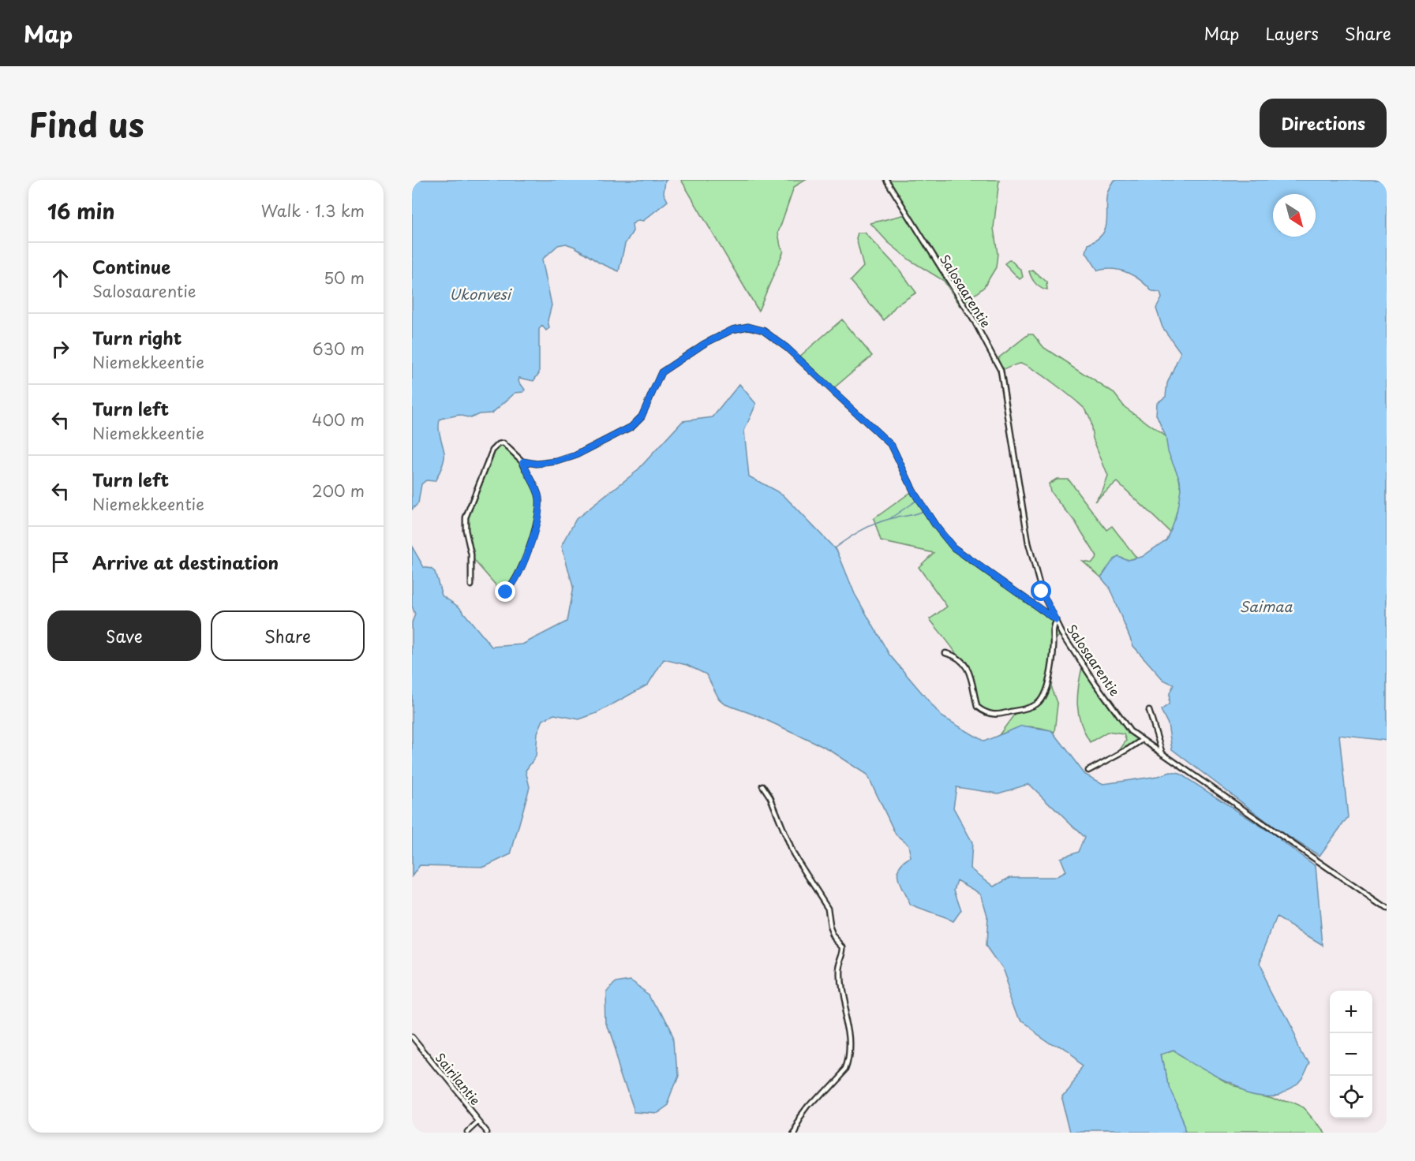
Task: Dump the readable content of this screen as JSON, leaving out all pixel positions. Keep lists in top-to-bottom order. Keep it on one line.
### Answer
{"streets":{"street":["Salosaarentie","Sairilantie"]},"water":["Ukonvesi","Saimaa"],"north":"bottom right","page":{"header":"Map","nav":["Map","Layers","Share"],"title":"Find us","buttons":["Directions",["Save","Share"]],"heading":["16 min","Walk · 1.3 km"],"list":[["Continue","Salosaarentie","50 m"],["Turn right","Niemekkeentie","630 m"],["Turn left","Niemekkeentie","400 m"],["Turn left","Niemekkeentie","200 m"],"Arrive at destination"],"map_buttons":["+","−"]}}
